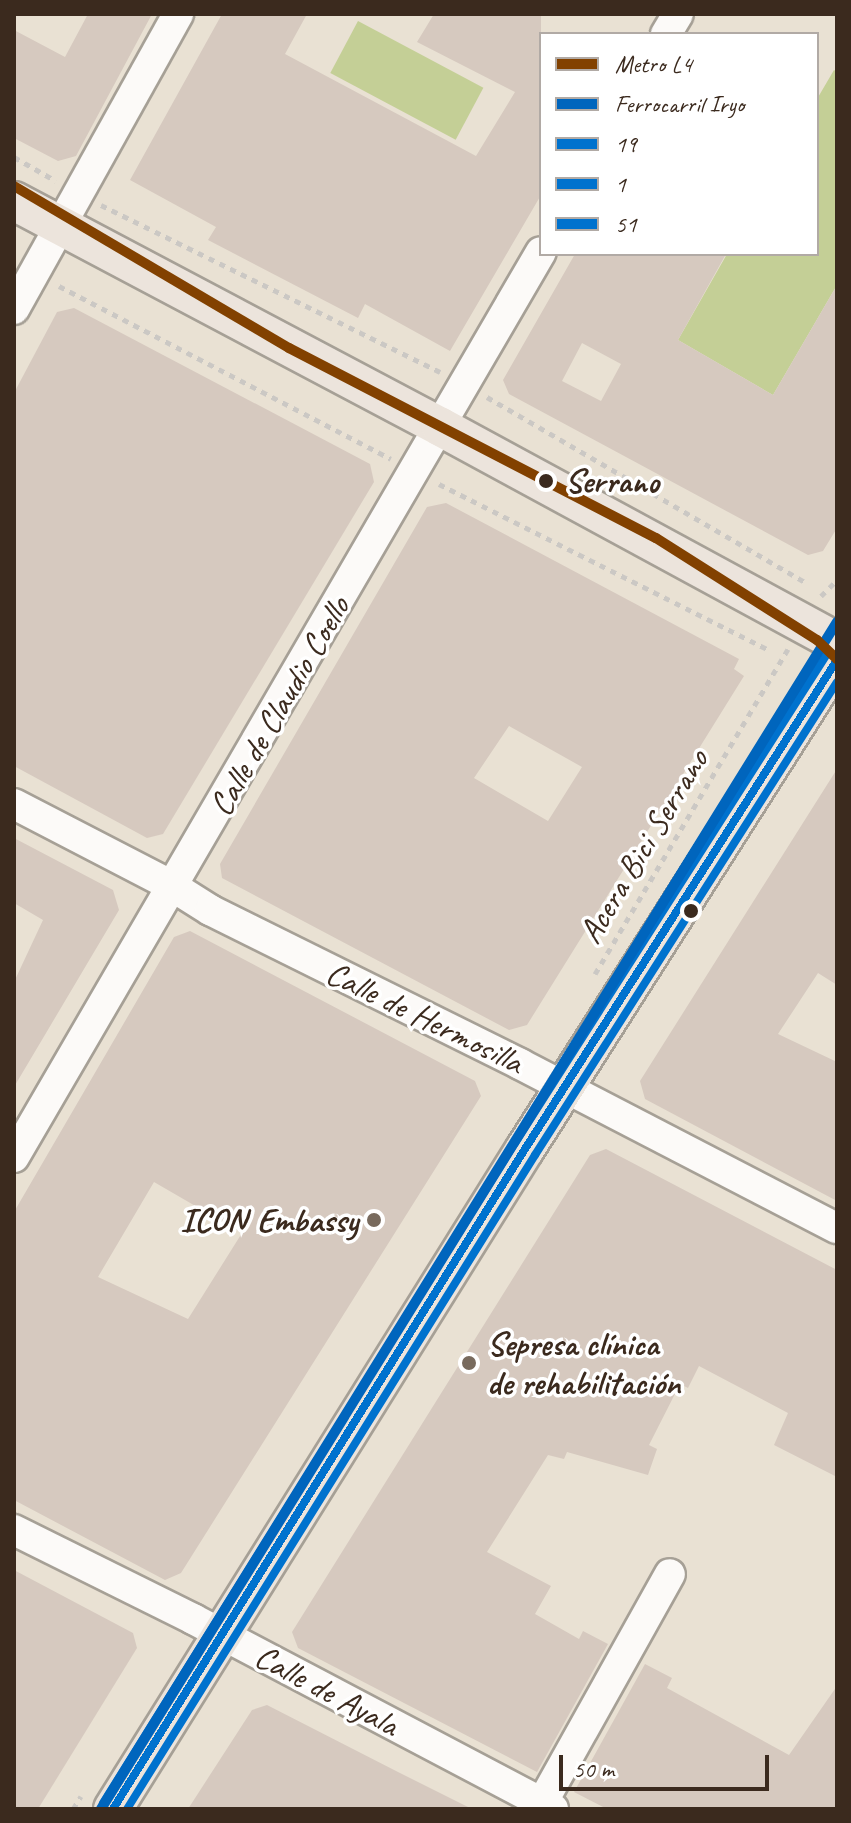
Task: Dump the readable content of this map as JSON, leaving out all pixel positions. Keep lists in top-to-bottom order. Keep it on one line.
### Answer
{"streets":{"street":["Calle de Claudio Coello","Calle de Hermosilla","Calle de Ayala"],"path":["Acera Bici Serrano"]},"crossings":[["Calle de Claudio Coello","Calle de Hermosilla"]],"places":["Serrano","ICON Embassy","Sepresa clínica de rehabilitación"],"lines":["metro line L4","rail line Iryo","transit line 51","transit line 19","transit line 1"],"legend":["Metro L4","Ferrocarril Iryo","19","1","51"],"scale_bar":"50 m"}
